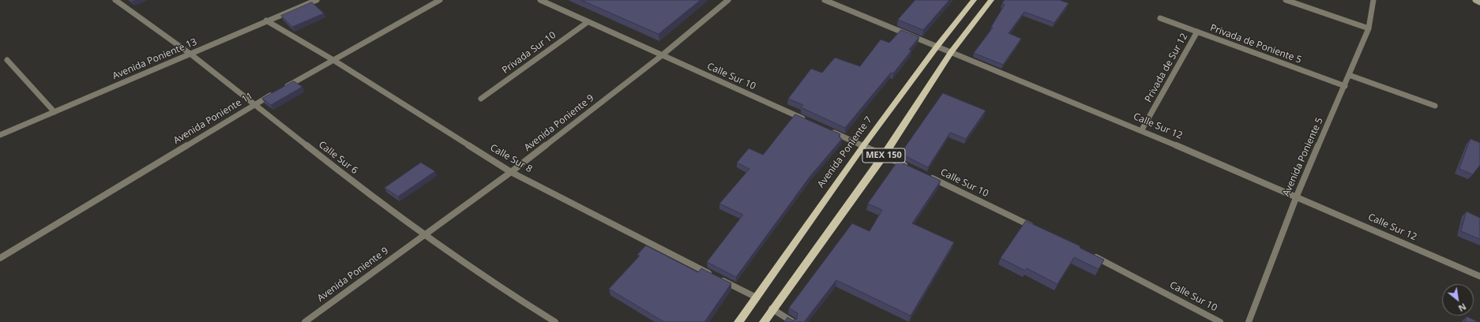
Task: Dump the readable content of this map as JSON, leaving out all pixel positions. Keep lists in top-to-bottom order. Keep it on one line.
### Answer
{"streets":{"main road":["Avenida Poniente 7","MEX 150"],"street":["Privada de Poniente 5","Privada Sur 10","Avenida Poniente 13","Privada de Sur 12","Calle Sur 10","Avenida Poniente 11","Avenida Poniente 9","Calle Sur 12","Avenida Poniente 5","Calle Sur 6","Calle Sur 8"]},"crossings":[["Privada de Poniente 5","Privada de Sur 12"],["Privada de Poniente 5","Avenida Poniente 5"],["Privada Sur 10","Calle Sur 10"],["Avenida Poniente 13","Calle Sur 6"],["Avenida Poniente 13","Calle Sur 8"],["Privada de Sur 12","Calle Sur 12"],["Calle Sur 10","Avenida Poniente 9"],["Avenida Poniente 11","Calle Sur 6"],["Avenida Poniente 11","Calle Sur 8"],["Avenida Poniente 9","Calle Sur 6"],["Avenida Poniente 9","Calle Sur 8"],["Calle Sur 12","Avenida Poniente 7"],["Calle Sur 12","MEX 150"],["Calle Sur 12","Avenida Poniente 5"],["Avenida Poniente 7","Calle Sur 8"]],"north":"bottom right"}
